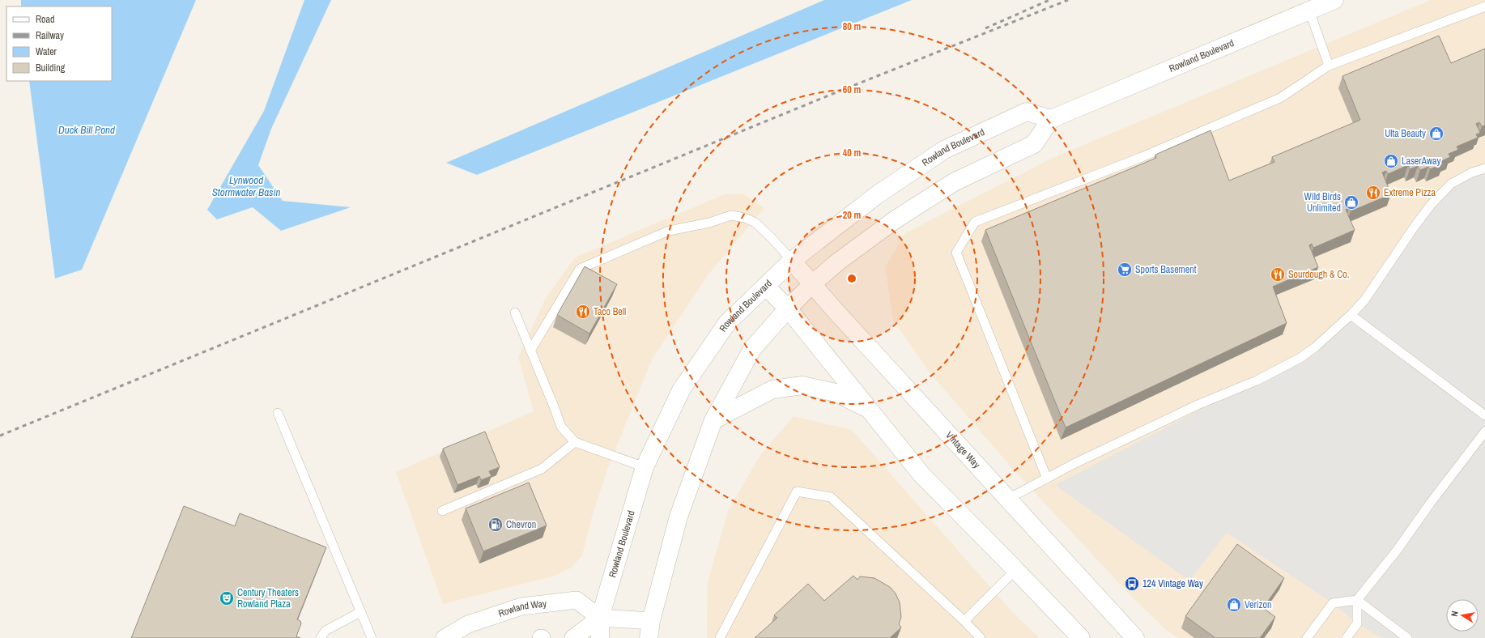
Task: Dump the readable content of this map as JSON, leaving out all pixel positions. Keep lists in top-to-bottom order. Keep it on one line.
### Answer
{"streets":{"street":["Rowland Boulevard","Vintage Way","Rowland Way"]},"crossings":[["Rowland Boulevard","Vintage Way"],["Rowland Boulevard","Rowland Way"]],"water":["Duck Bill Pond","Lynwood Stormwater Basin"],"places":{"shop":["Ulta Beauty","LaserAway","Wild Birds Unlimited","Verizon"],"restaurant":["Extreme Pizza","Sourdough & Co.","Taco Bell"],"supermarket":["Sports Basement"],"fuel station":["Chevron"],"bus stop":["124 Vintage Way"],"theatre":["Century Theaters Rowland Plaza"]},"legend":["Road","Railway","Water","Building"],"north":"left","rings":["80 m","60 m","40 m","20 m"]}
